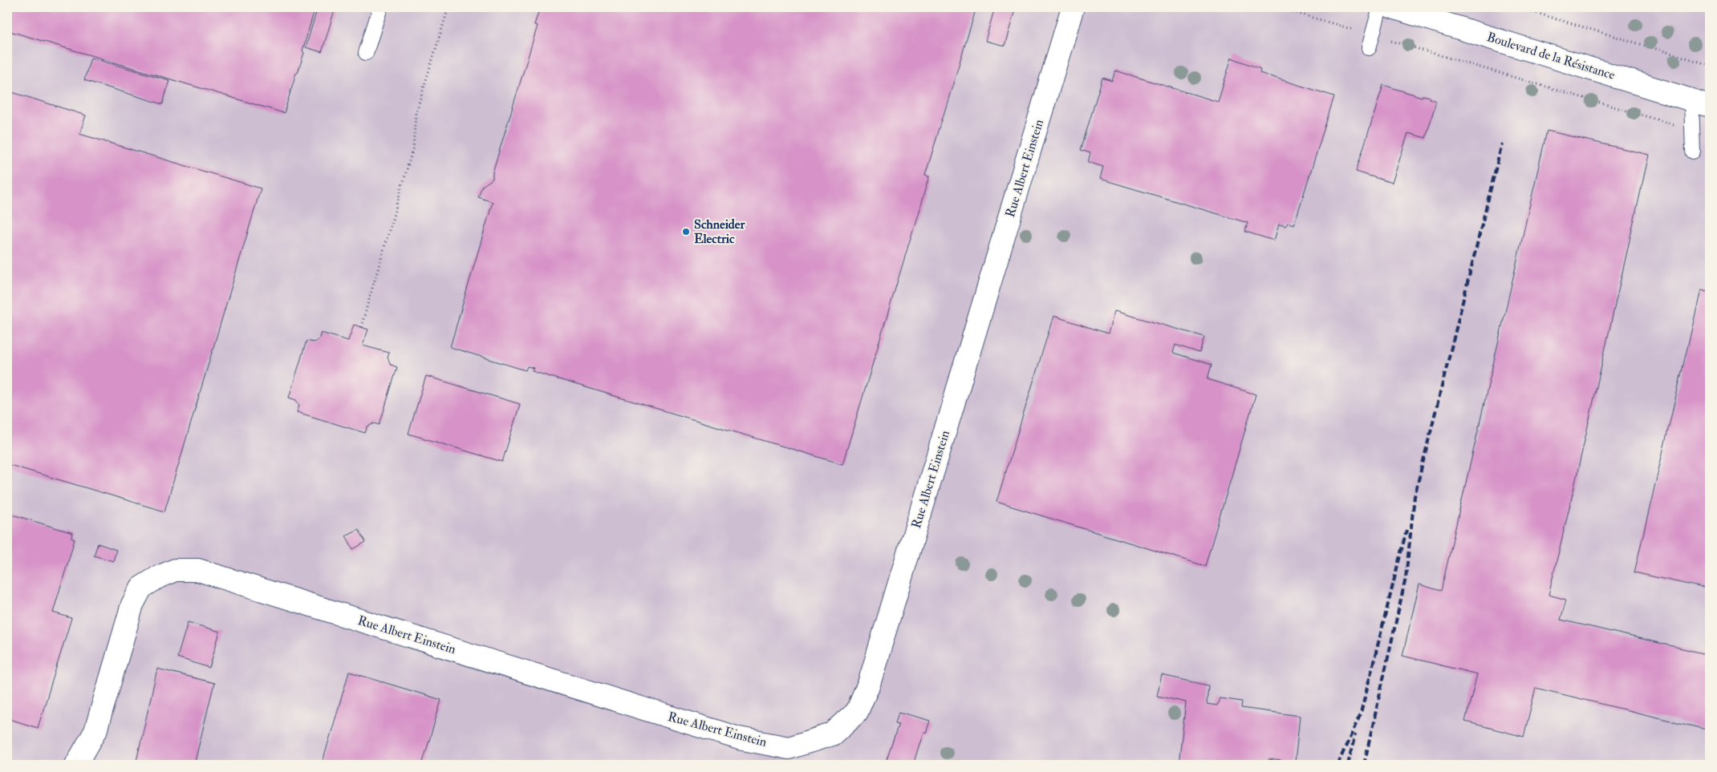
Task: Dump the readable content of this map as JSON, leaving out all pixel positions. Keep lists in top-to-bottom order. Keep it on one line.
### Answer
{"streets":{"street":["Boulevard de la Résistance","Rue Albert Einstein"]},"places":["Schneider Electric"]}
